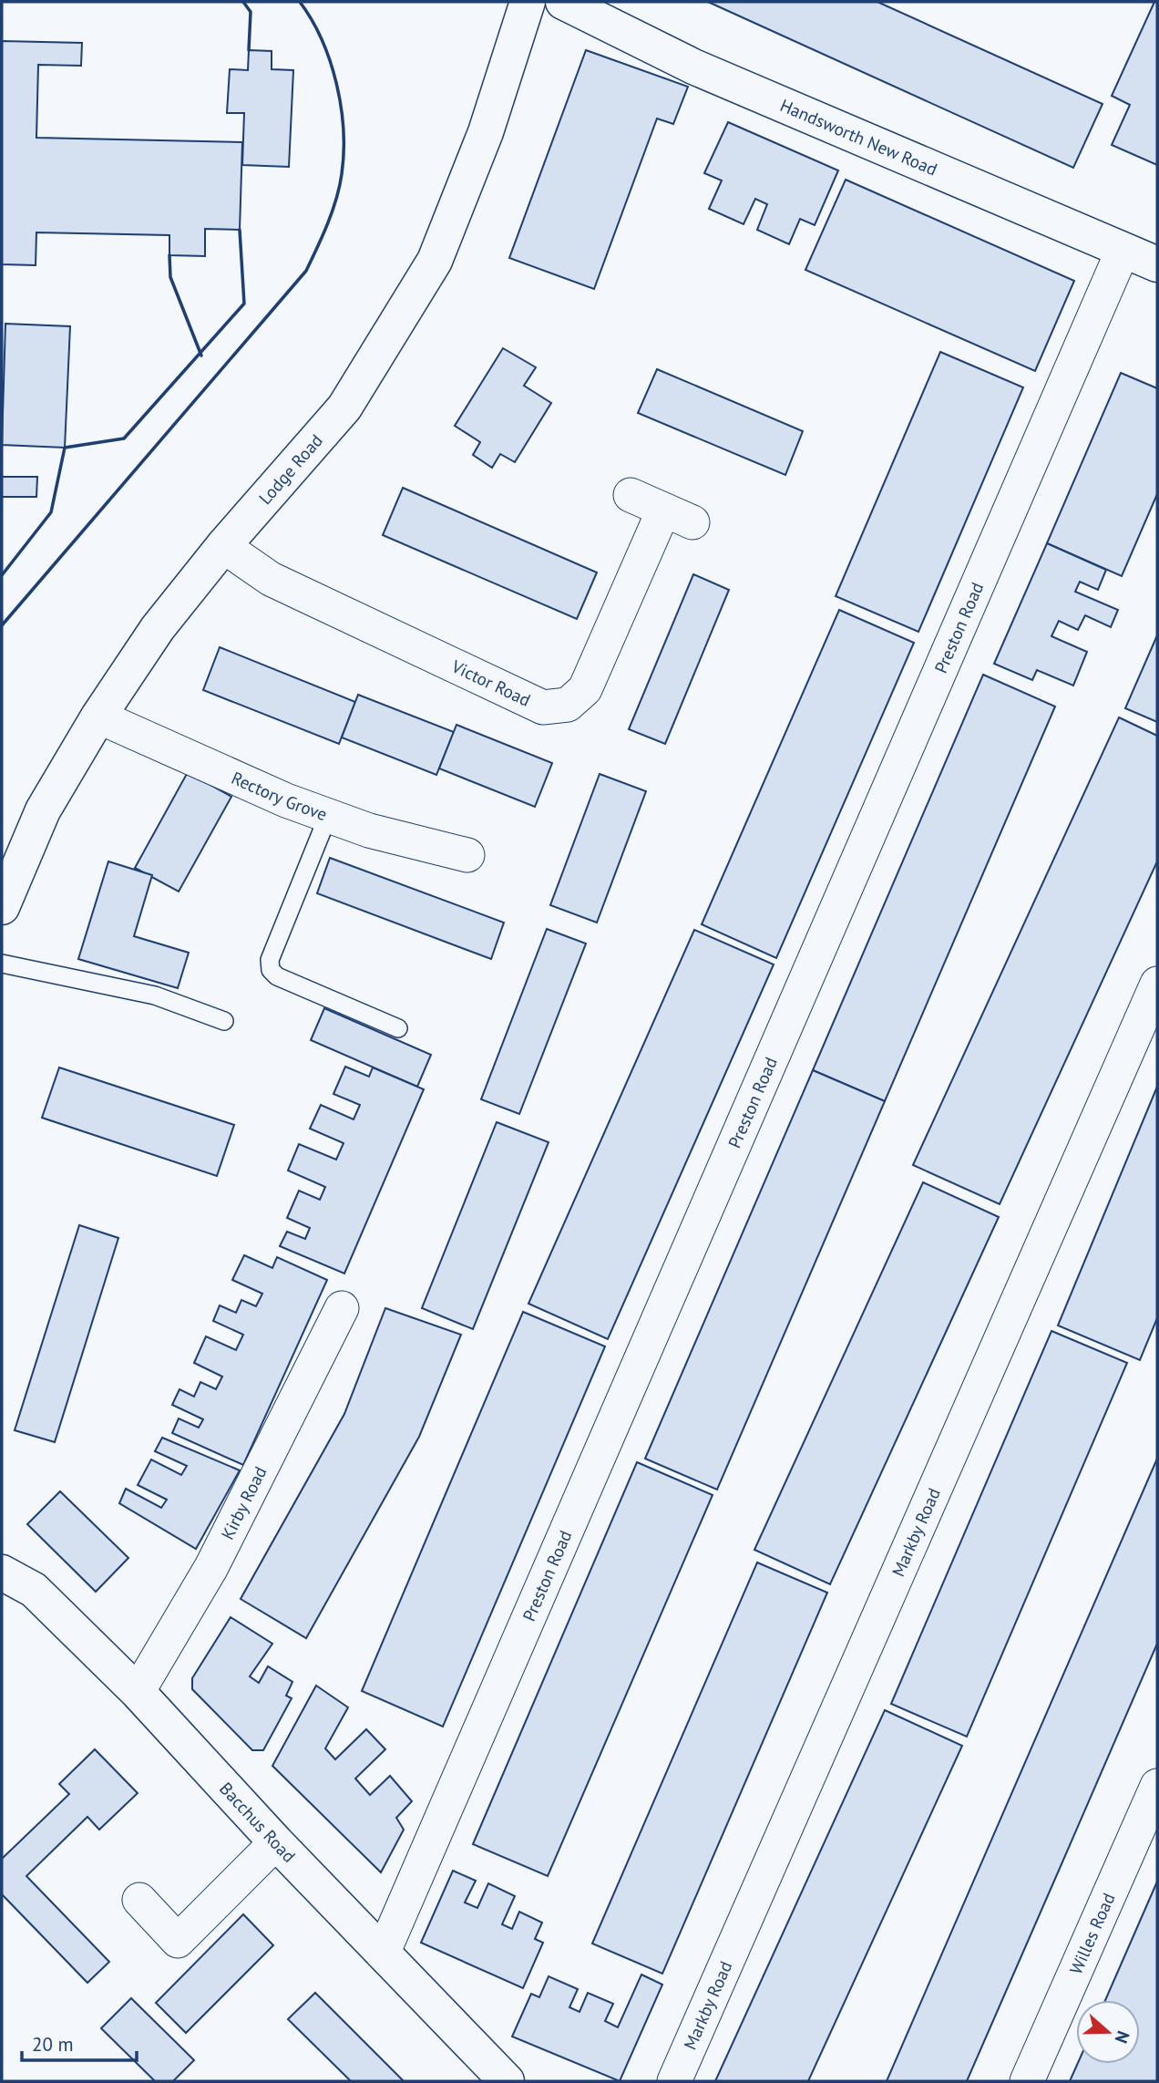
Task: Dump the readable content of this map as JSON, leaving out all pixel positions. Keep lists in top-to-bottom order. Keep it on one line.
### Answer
{"streets":{"street":["Handsworth New Road","Lodge Road","Preston Road","Victor Road","Rectory Grove","Kirby Road","Markby Road","Bacchus Road","Willes Road"]},"crossings":[["Handsworth New Road","Preston Road"],["Lodge Road","Victor Road"],["Lodge Road","Rectory Grove"],["Preston Road","Bacchus Road"],["Kirby Road","Bacchus Road"]],"scale_bar":"20 m","north":"right"}
